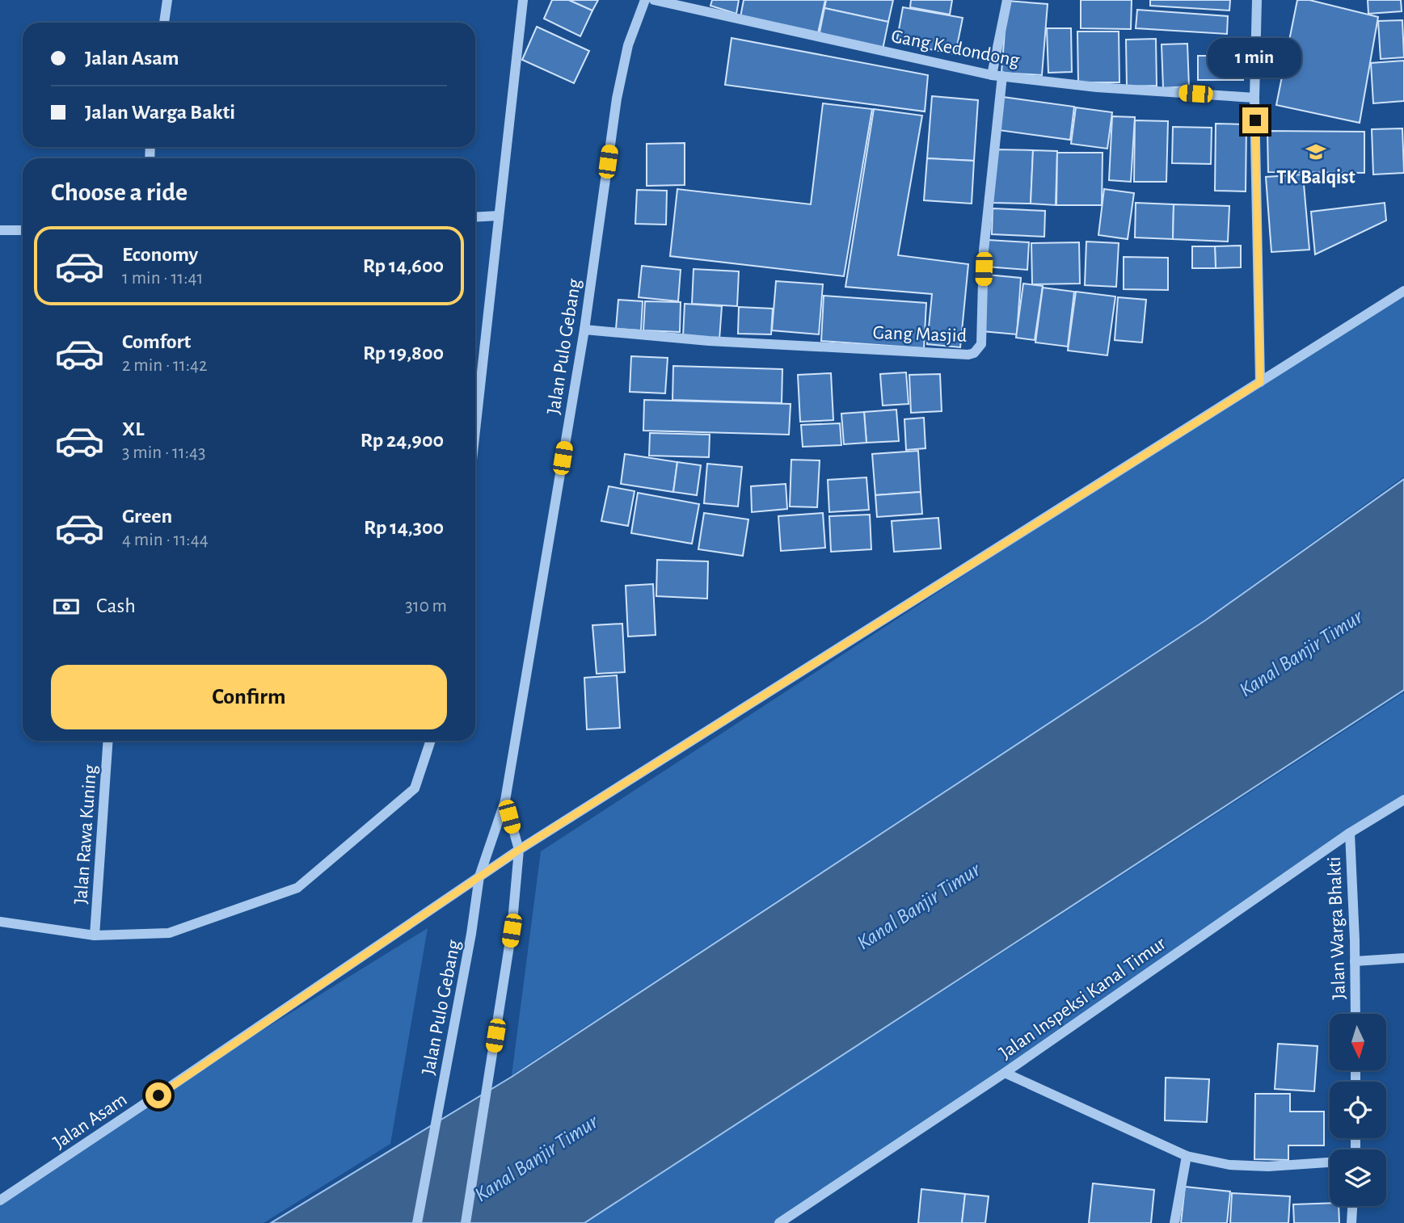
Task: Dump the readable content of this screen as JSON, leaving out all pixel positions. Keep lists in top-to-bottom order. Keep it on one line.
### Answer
{"streets":{"street":["Gang Kedondong","Gang Masjid","Jalan Pulo Gebang","Jalan Rawa Kuning","Jalan Warga Bhakti","Jalan Inspeksi Kanal Timur","Jalan Asam"]},"crossings":[["Gang Kedondong","Gang Masjid"],["Gang Masjid","Jalan Pulo Gebang"],["Jalan Pulo Gebang","Jalan Asam"],["Jalan Warga Bhakti","Jalan Inspeksi Kanal Timur"]],"water":["Kanal Banjir Timur"],"places":{"school or university":["TK Balqist"]},"north":"bottom","page":{"banner":["Jalan Asam","Jalan Warga Bakti"],"bubble":"1 min","heading":"Choose a ride","list":[{"name":"Economy","note":"1 min · 11:41","value":"Rp 14,600"},{"name":"Comfort","note":"2 min · 11:42","value":"Rp 19,800"},{"name":"XL","note":"3 min · 11:43","value":"Rp 24,900"},{"name":"Green","note":"4 min · 11:44","value":"Rp 14,300"}],"pay":["Cash","310 m"],"buttons":"Confirm"}}
